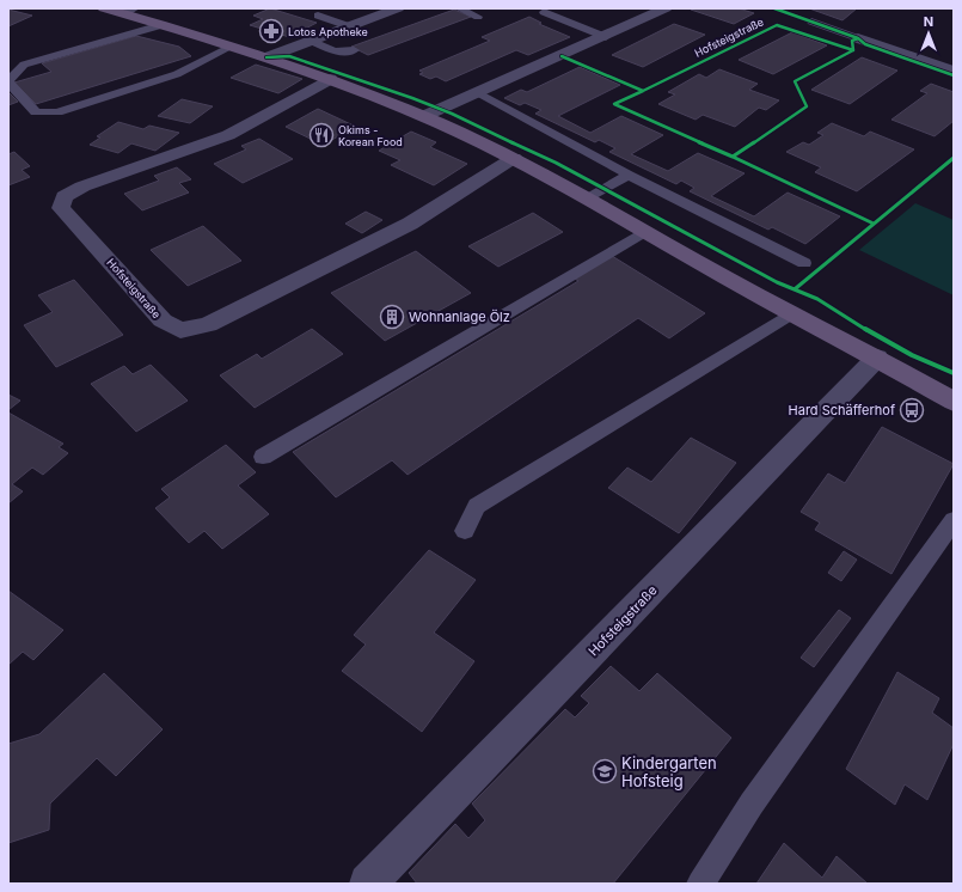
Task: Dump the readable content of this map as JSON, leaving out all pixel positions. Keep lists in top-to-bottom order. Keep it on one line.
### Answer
{"streets":{"street":["Hofsteigstraße"]},"places":{"pharmacy":["Lotos Apotheke"],"restaurant":["Okims - Korean Food"],"building":["Wohnanlage Ölz"],"bus stop":["Hard Schäfferhof"],"school or university":["Kindergarten Hofsteig"]},"north":"top"}
